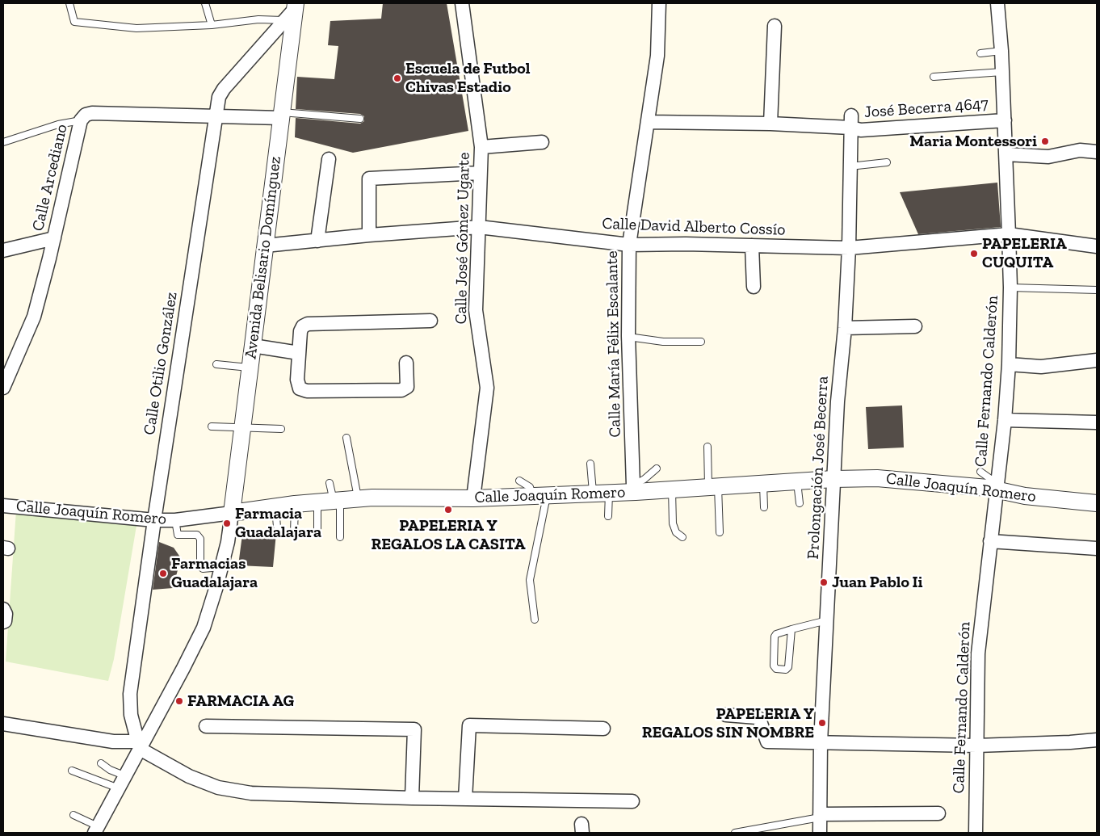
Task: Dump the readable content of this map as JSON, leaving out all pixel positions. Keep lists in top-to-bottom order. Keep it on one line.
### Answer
{"streets":{"street":["José Becerra 4647","Calle Arcediano","Calle David Alberto Cossío","Calle José Gómez Ugarte","Avenida Belisario Domínguez","Calle María Félix Escalante","Calle Otilio González","Calle Fernando Calderón","Prolongación José Becerra","Calle Joaquín Romero"]},"crossings":[["José Becerra 4647","Calle María Félix Escalante"],["José Becerra 4647","Calle Fernando Calderón"],["José Becerra 4647","Prolongación José Becerra"],["Calle Arcediano","Avenida Belisario Domínguez"],["Calle Arcediano","Calle Otilio González"],["Calle David Alberto Cossío","Calle José Gómez Ugarte"],["Calle David Alberto Cossío","Avenida Belisario Domínguez"],["Calle David Alberto Cossío","Calle María Félix Escalante"],["Calle David Alberto Cossío","Calle Fernando Calderón"],["Calle David Alberto Cossío","Prolongación José Becerra"],["Calle José Gómez Ugarte","Calle Joaquín Romero"],["Avenida Belisario Domínguez","Calle Otilio González"],["Avenida Belisario Domínguez","Calle Joaquín Romero"],["Calle María Félix Escalante","Calle Joaquín Romero"],["Calle Otilio González","Calle Joaquín Romero"],["Calle Fernando Calderón","Calle Joaquín Romero"],["Prolongación José Becerra","Calle Joaquín Romero"]],"places":["Escuela de Futbol Chivas Estadio","Maria Montessori","PAPELERIA CUQUITA","PAPELERIA Y REGALOS LA CASITA","Farmacia Guadalajara","Farmacias Guadalajara","Juan Pablo Ii","FARMACIA AG","PAPELERIA Y REGALOS SIN NOMBRE"]}
